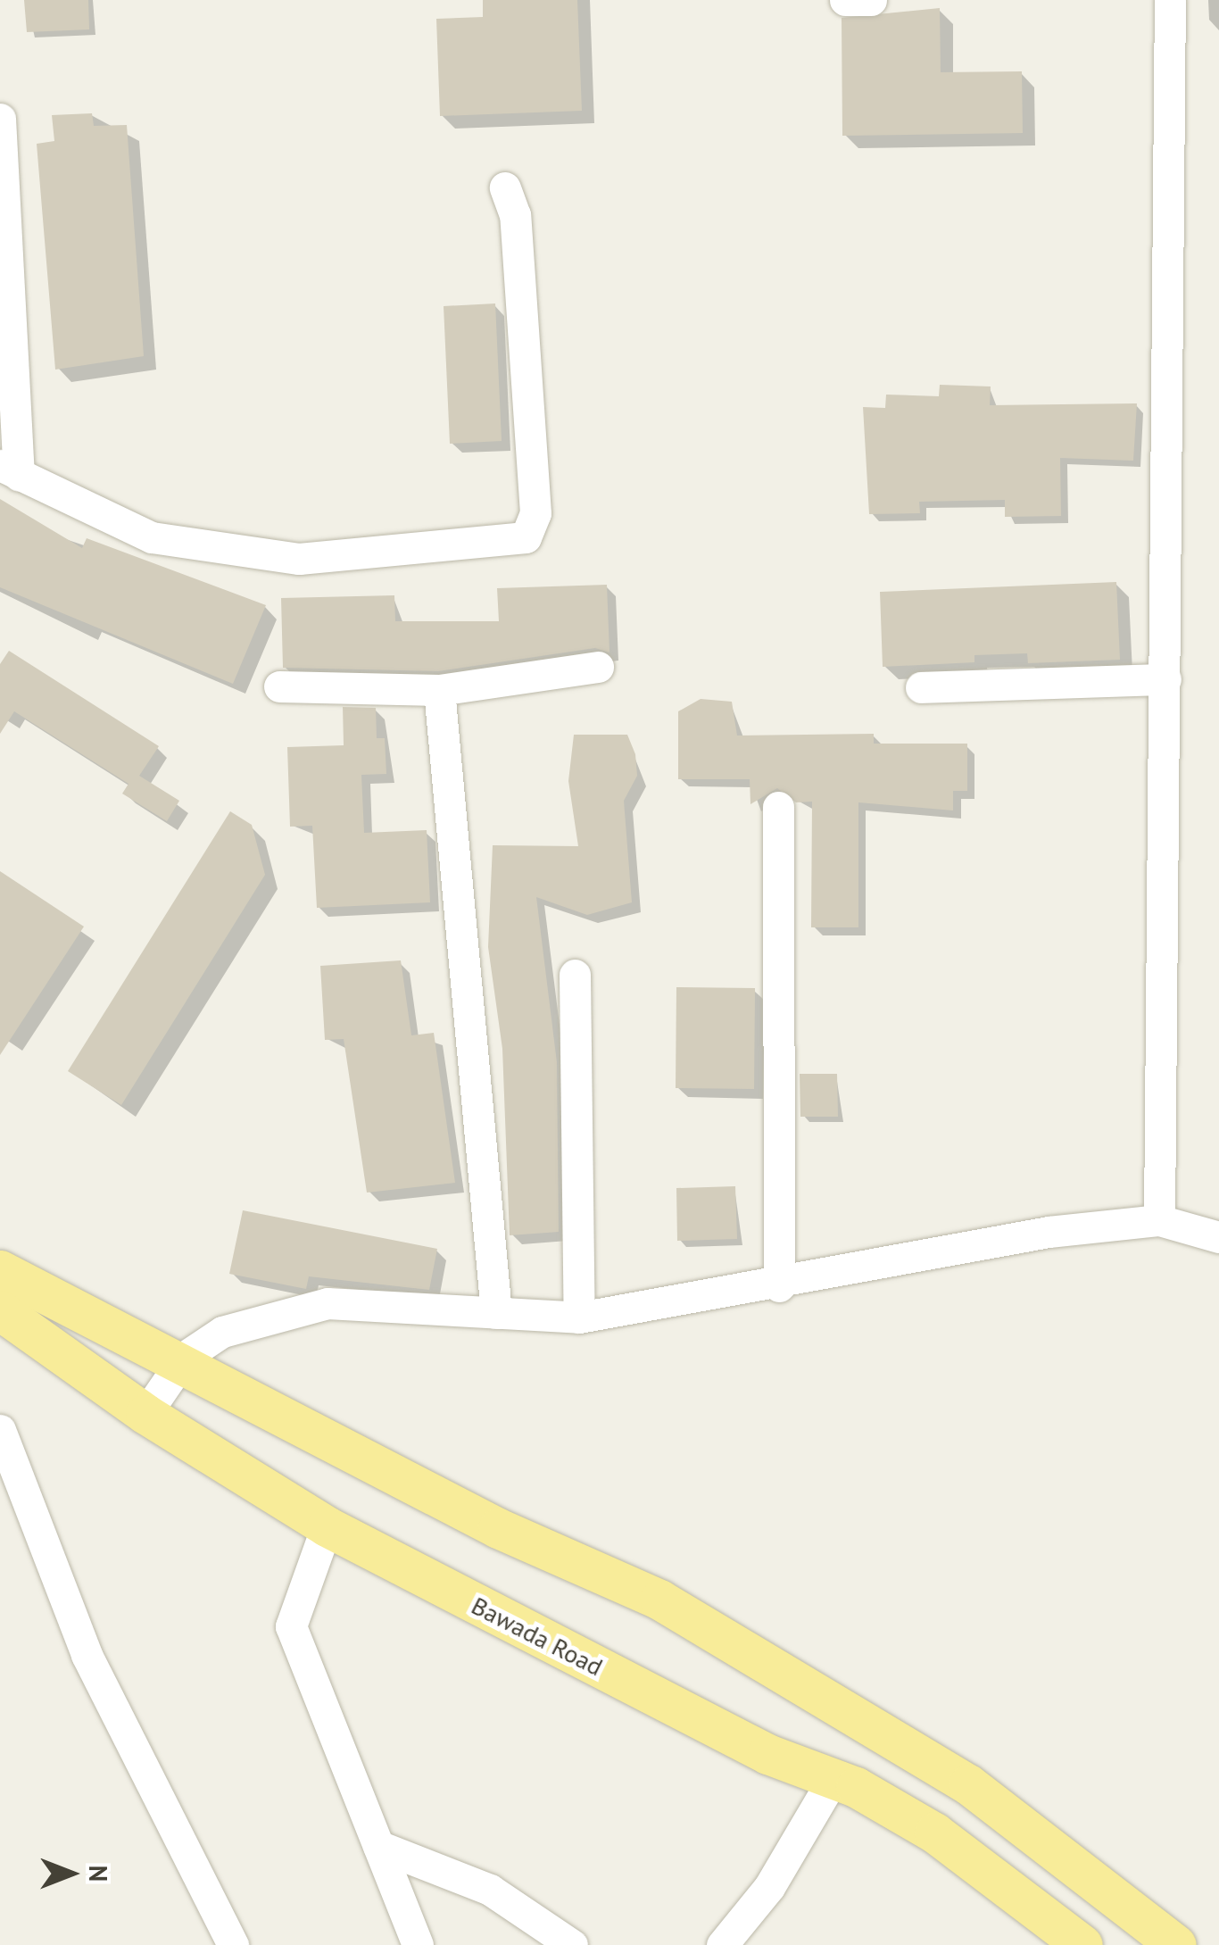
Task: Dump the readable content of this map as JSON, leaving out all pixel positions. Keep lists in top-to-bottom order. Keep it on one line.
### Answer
{"streets":{"main road":["Bawada Road"]},"north":"right"}
